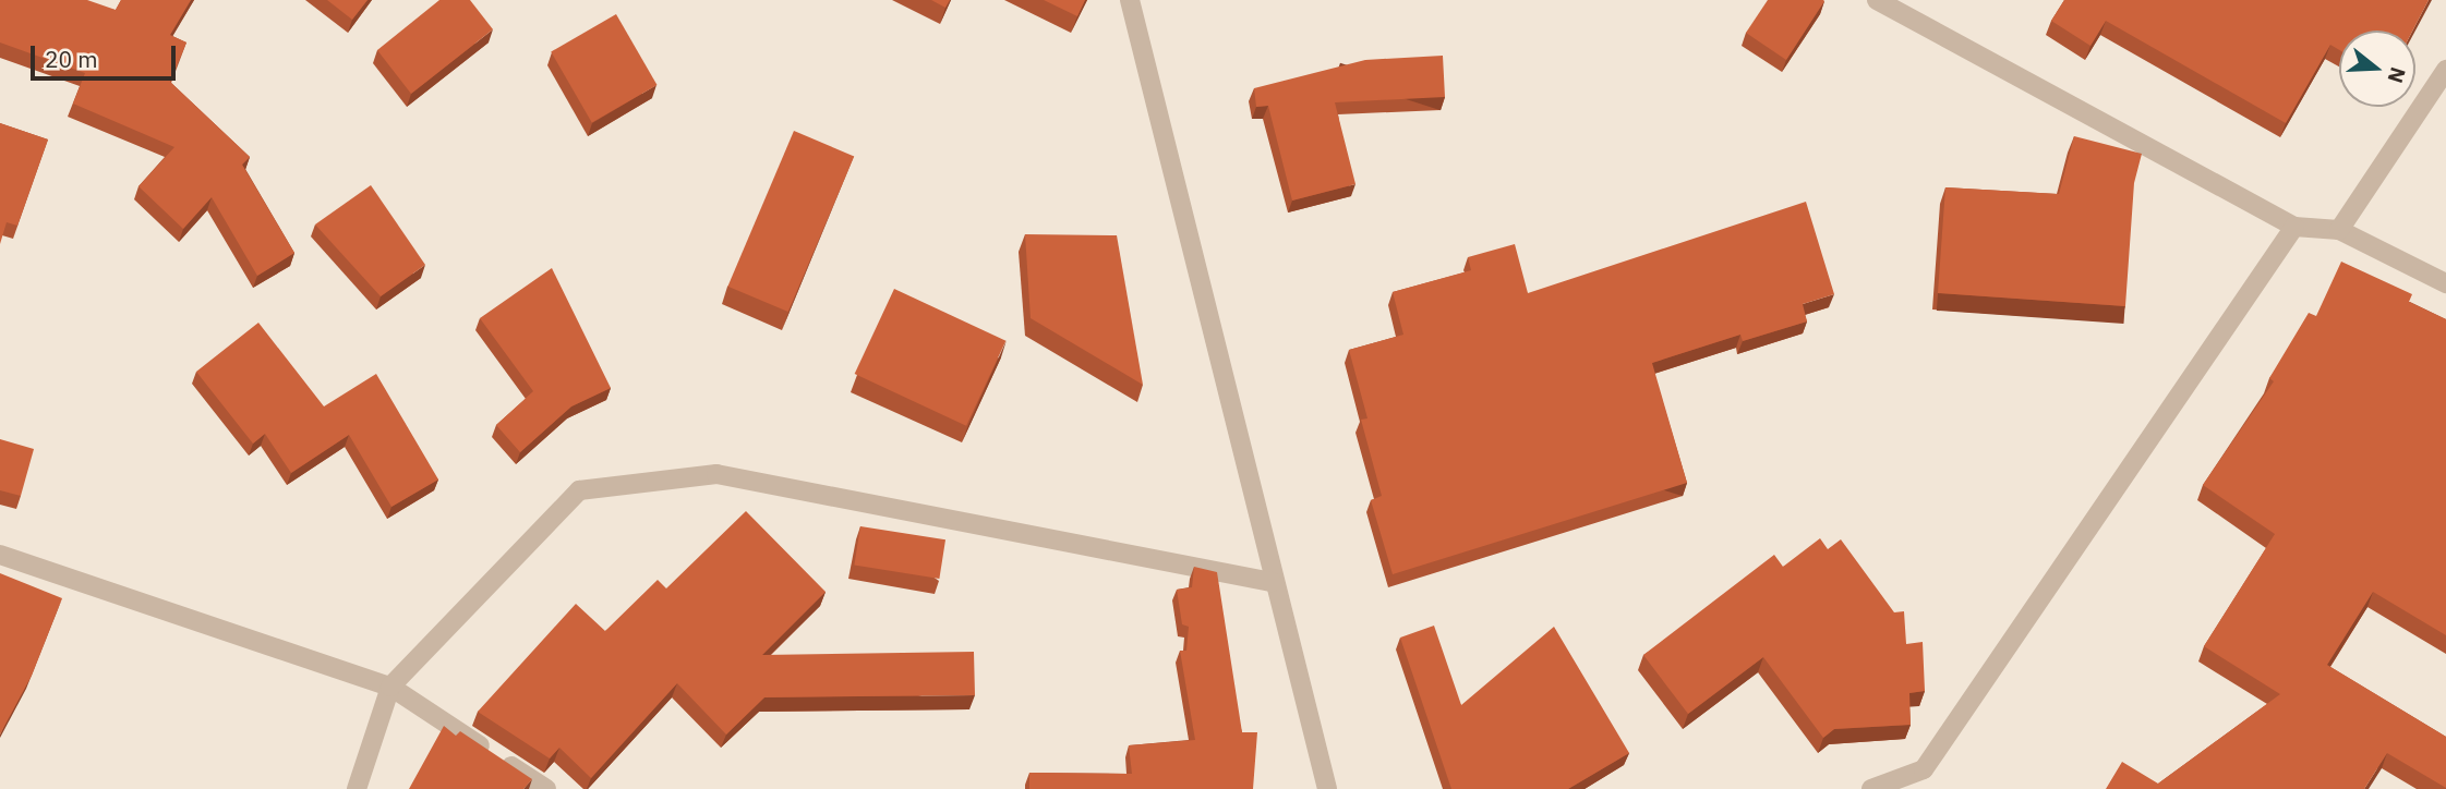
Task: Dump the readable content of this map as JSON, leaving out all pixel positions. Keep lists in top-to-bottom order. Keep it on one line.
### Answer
{"scale_bar":"20 m","north":"right"}
